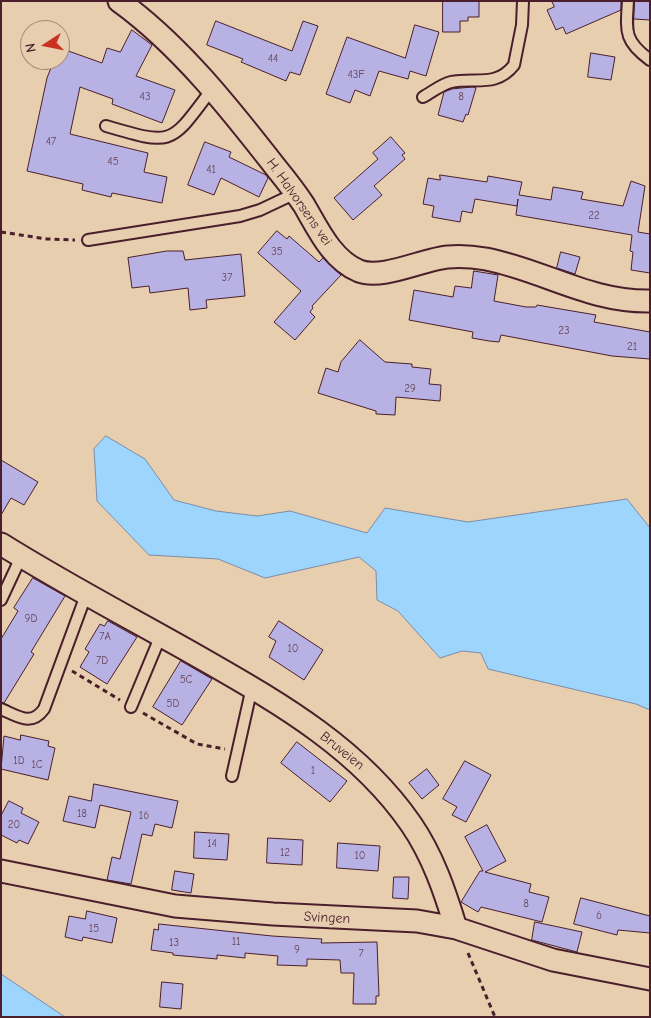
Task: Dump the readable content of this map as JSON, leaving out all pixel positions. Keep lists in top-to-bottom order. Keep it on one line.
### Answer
{"streets":{"street":["H. Halvorsens vei","Bruveien","Svingen"]},"crossings":[["Bruveien","Svingen"]],"house_numbers":["44","43F","43","8","47","45","41","22","35","37","23","21","29","9D","7A","10","7D","5C","5D","1D","1C","1","18","16","20","14","12","10","8","6","15","11","13","9","7"],"north":"left"}
